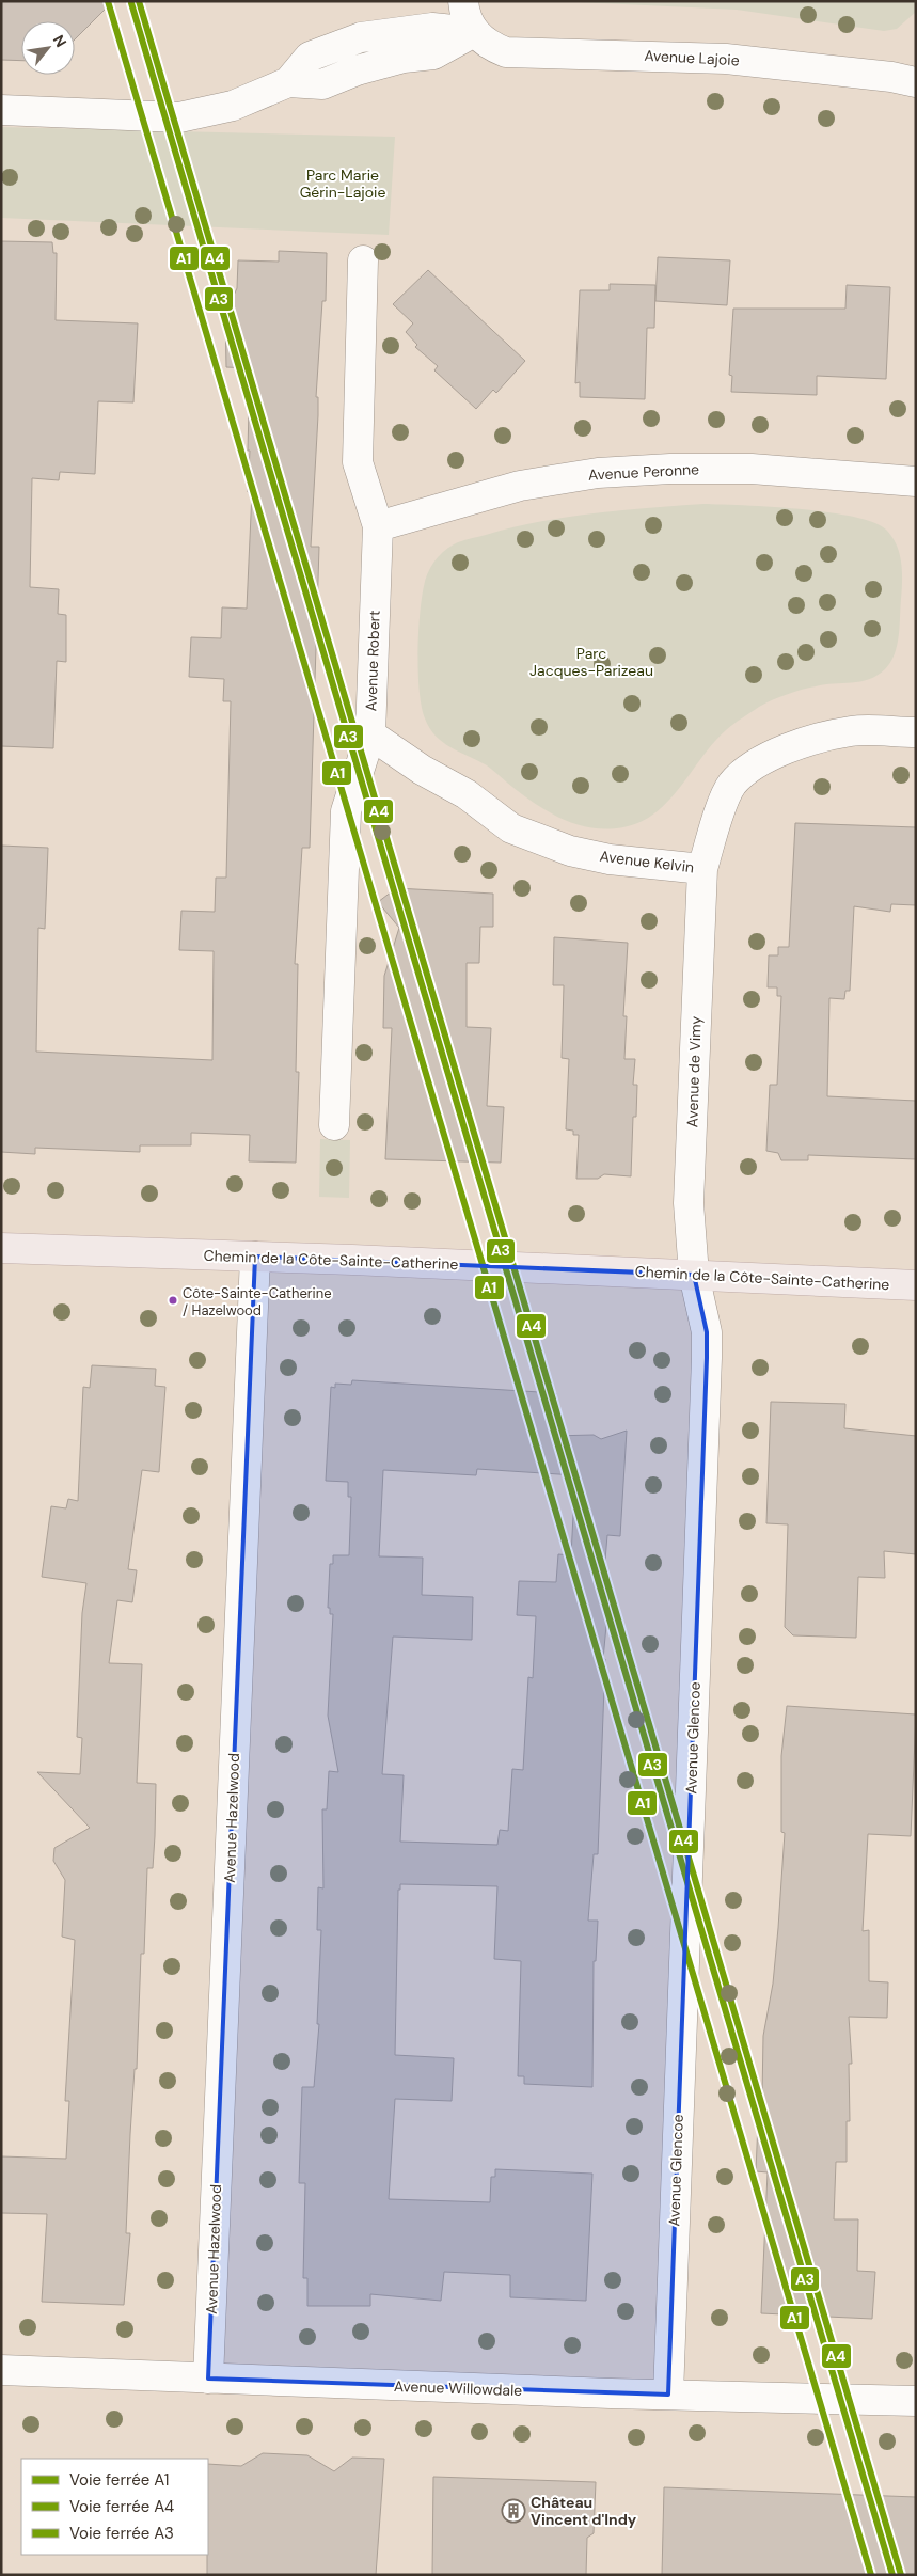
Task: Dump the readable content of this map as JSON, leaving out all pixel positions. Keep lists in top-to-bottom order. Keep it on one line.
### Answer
{"streets":{"main road":["Chemin de la Côte-Sainte-Catherine"],"street":["Avenue Lajoie","Avenue Peronne","Avenue Robert","Avenue Kelvin","Avenue de Vimy","Avenue Glencoe","Avenue Hazelwood","Avenue Willowdale"]},"crossings":[["Avenue Peronne","Avenue Robert"],["Avenue Robert","Avenue Kelvin"],["Avenue Kelvin","Avenue de Vimy"],["Avenue de Vimy","Chemin de la Côte-Sainte-Catherine"],["Avenue de Vimy","Avenue Glencoe"],["Chemin de la Côte-Sainte-Catherine","Avenue Glencoe"],["Chemin de la Côte-Sainte-Catherine","Avenue Hazelwood"],["Avenue Glencoe","Avenue Willowdale"],["Avenue Hazelwood","Avenue Willowdale"]],"parks":["Parc Marie Gérin-Lajoie","Parc Jacques-Parizeau"],"places":{"other":["Côte-Sainte-Catherine / Hazelwood"],"building":["Château Vincent d'Indy"]},"lines":["rail line A1","rail line A4","rail line A3"],"legend":["Voie ferrée A1","Voie ferrée A4","Voie ferrée A3"],"north":"top right"}
